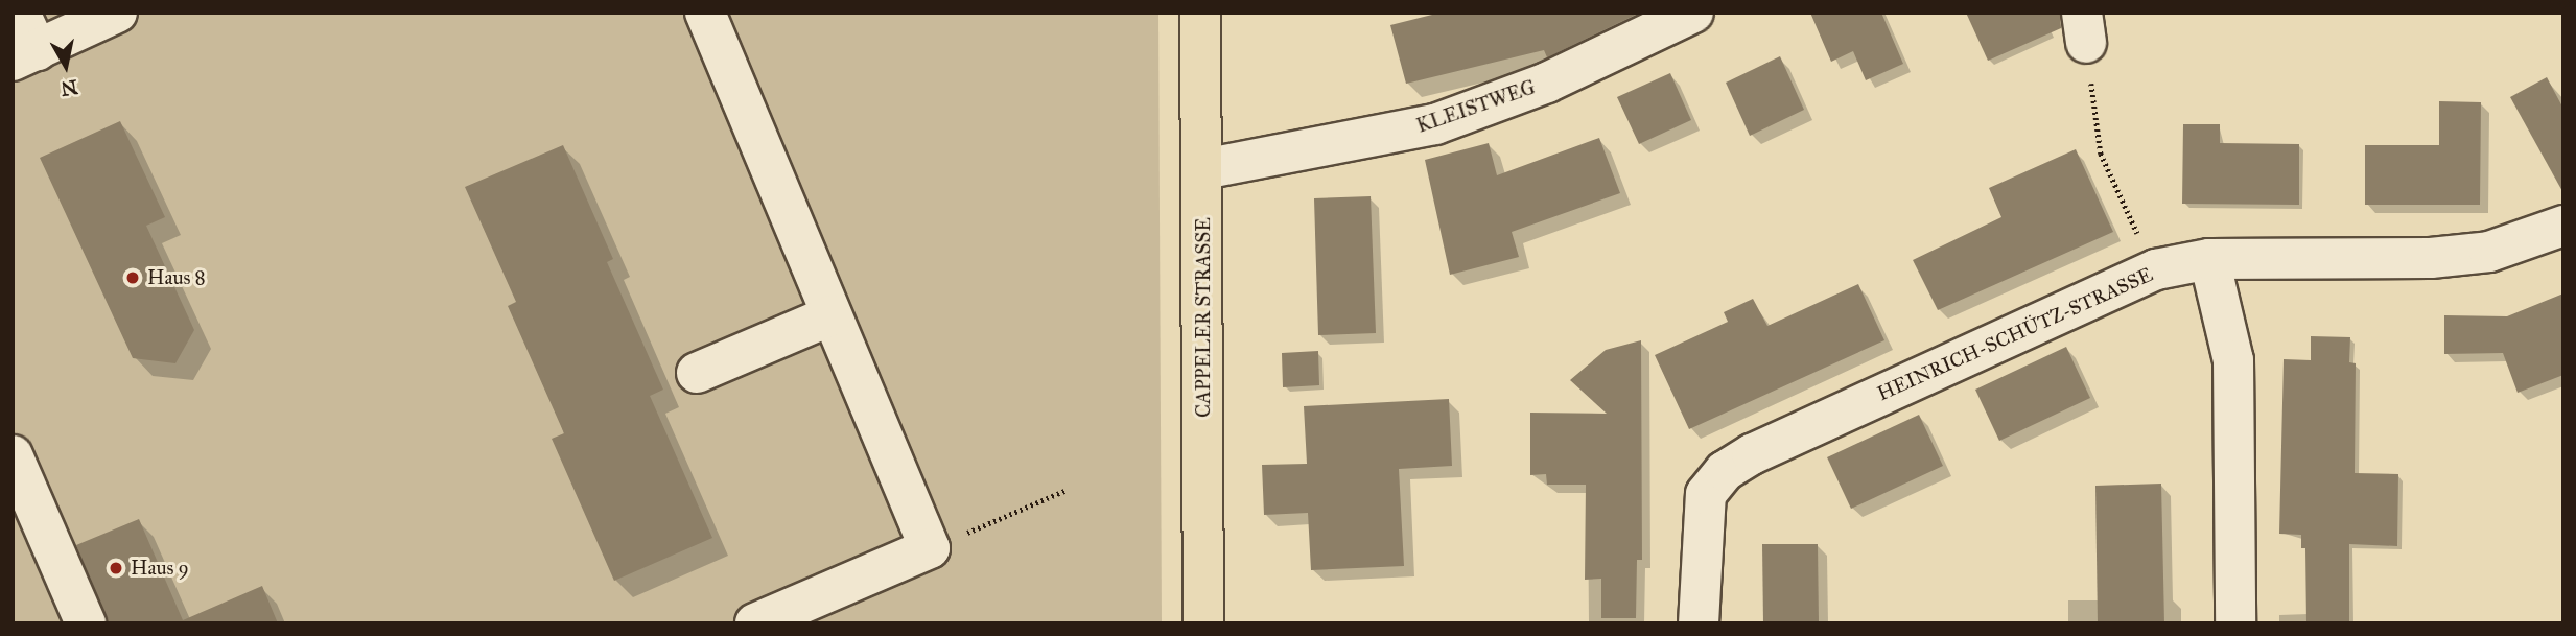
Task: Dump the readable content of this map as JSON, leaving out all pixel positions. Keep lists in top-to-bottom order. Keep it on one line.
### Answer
{"streets":{"main road":["CAPPELER STRASSE"],"street":["KLEISTWEG","HEINRICH-SCHÜTZ-STRASSE"]},"crossings":[["KLEISTWEG","CAPPELER STRASSE"]],"places":["Haus 8","Haus 9"],"north":"bottom"}
